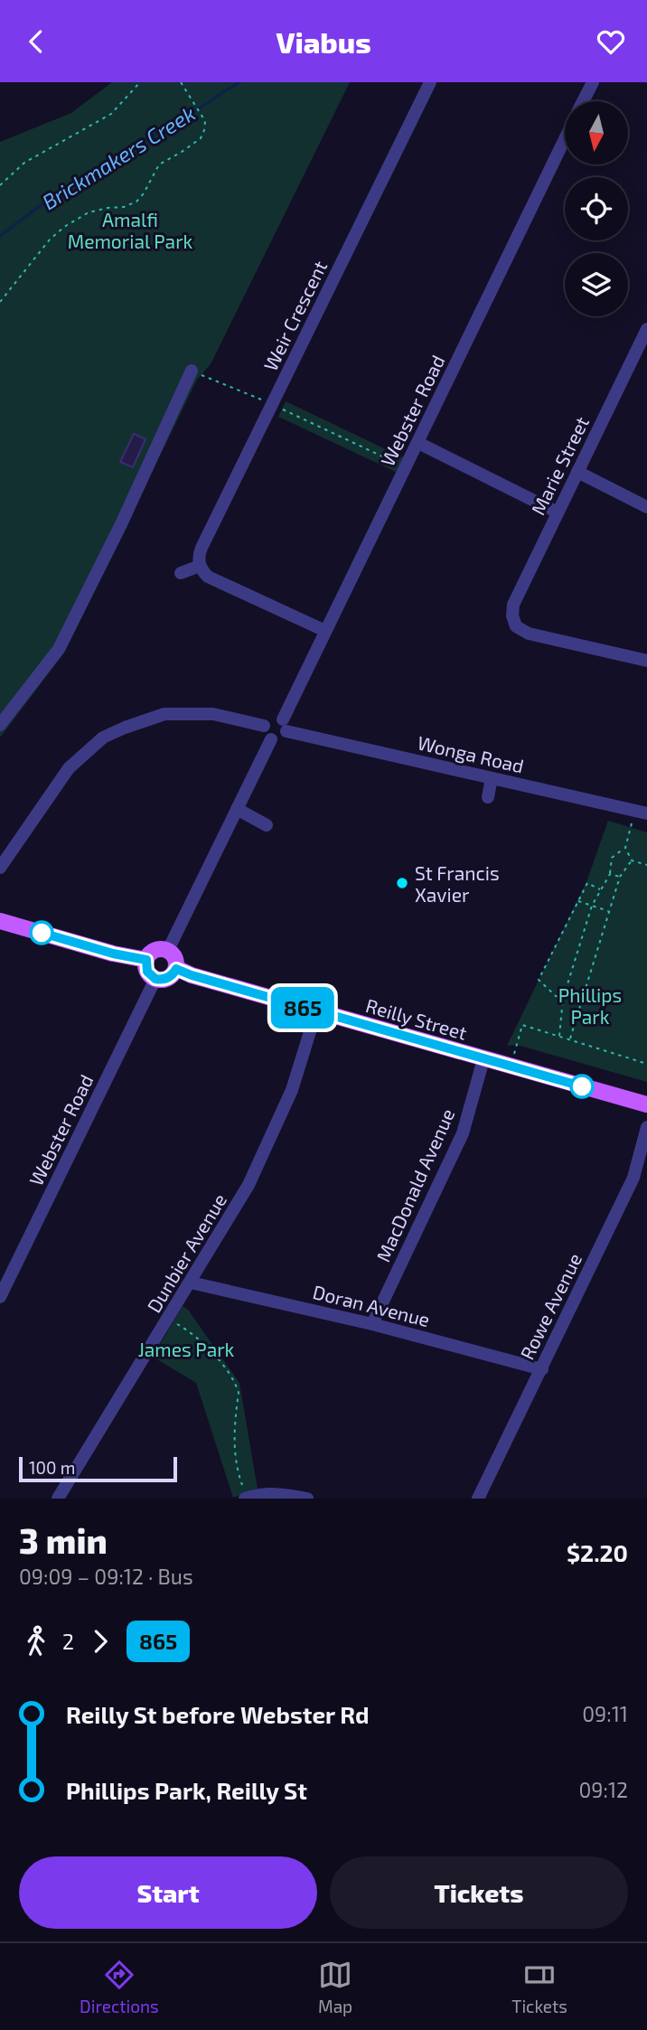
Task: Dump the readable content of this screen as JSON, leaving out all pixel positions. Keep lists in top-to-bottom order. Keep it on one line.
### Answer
{"streets":{"main road":["Reilly Street"],"street":["Weir Crescent","Webster Road","Marie Street","Wonga Road","MacDonald Avenue","Dunbier Avenue","Doran Avenue","Rowe Avenue"]},"crossings":[["Webster Road","Wonga Road"],["Webster Road","Reilly Street"],["Reilly Street","MacDonald Avenue"],["Reilly Street","Dunbier Avenue"],["MacDonald Avenue","Doran Avenue"],["Dunbier Avenue","Doran Avenue"],["Doran Avenue","Rowe Avenue"]],"water":["Brickmakers Creek"],"parks":["Amalfi Memorial Park","Phillips Park","James Park"],"places":["St Francis Xavier"],"lines":["bus line 865"],"scale_bar":"100 m","north":"bottom","page":{"header":"Viabus","on_map":"865","scale":"100 m","heading":["3 min","09:09 – 09:12 · Bus","$2.20"],"legs":["2","865"],"list":[{"name":"Reilly St before Webster Rd","value":"09:11"},{"name":"Phillips Park, Reilly St","value":"09:12"}],"buttons":["Start","Tickets"],"tabs":["Directions","Map","Tickets"]}}
